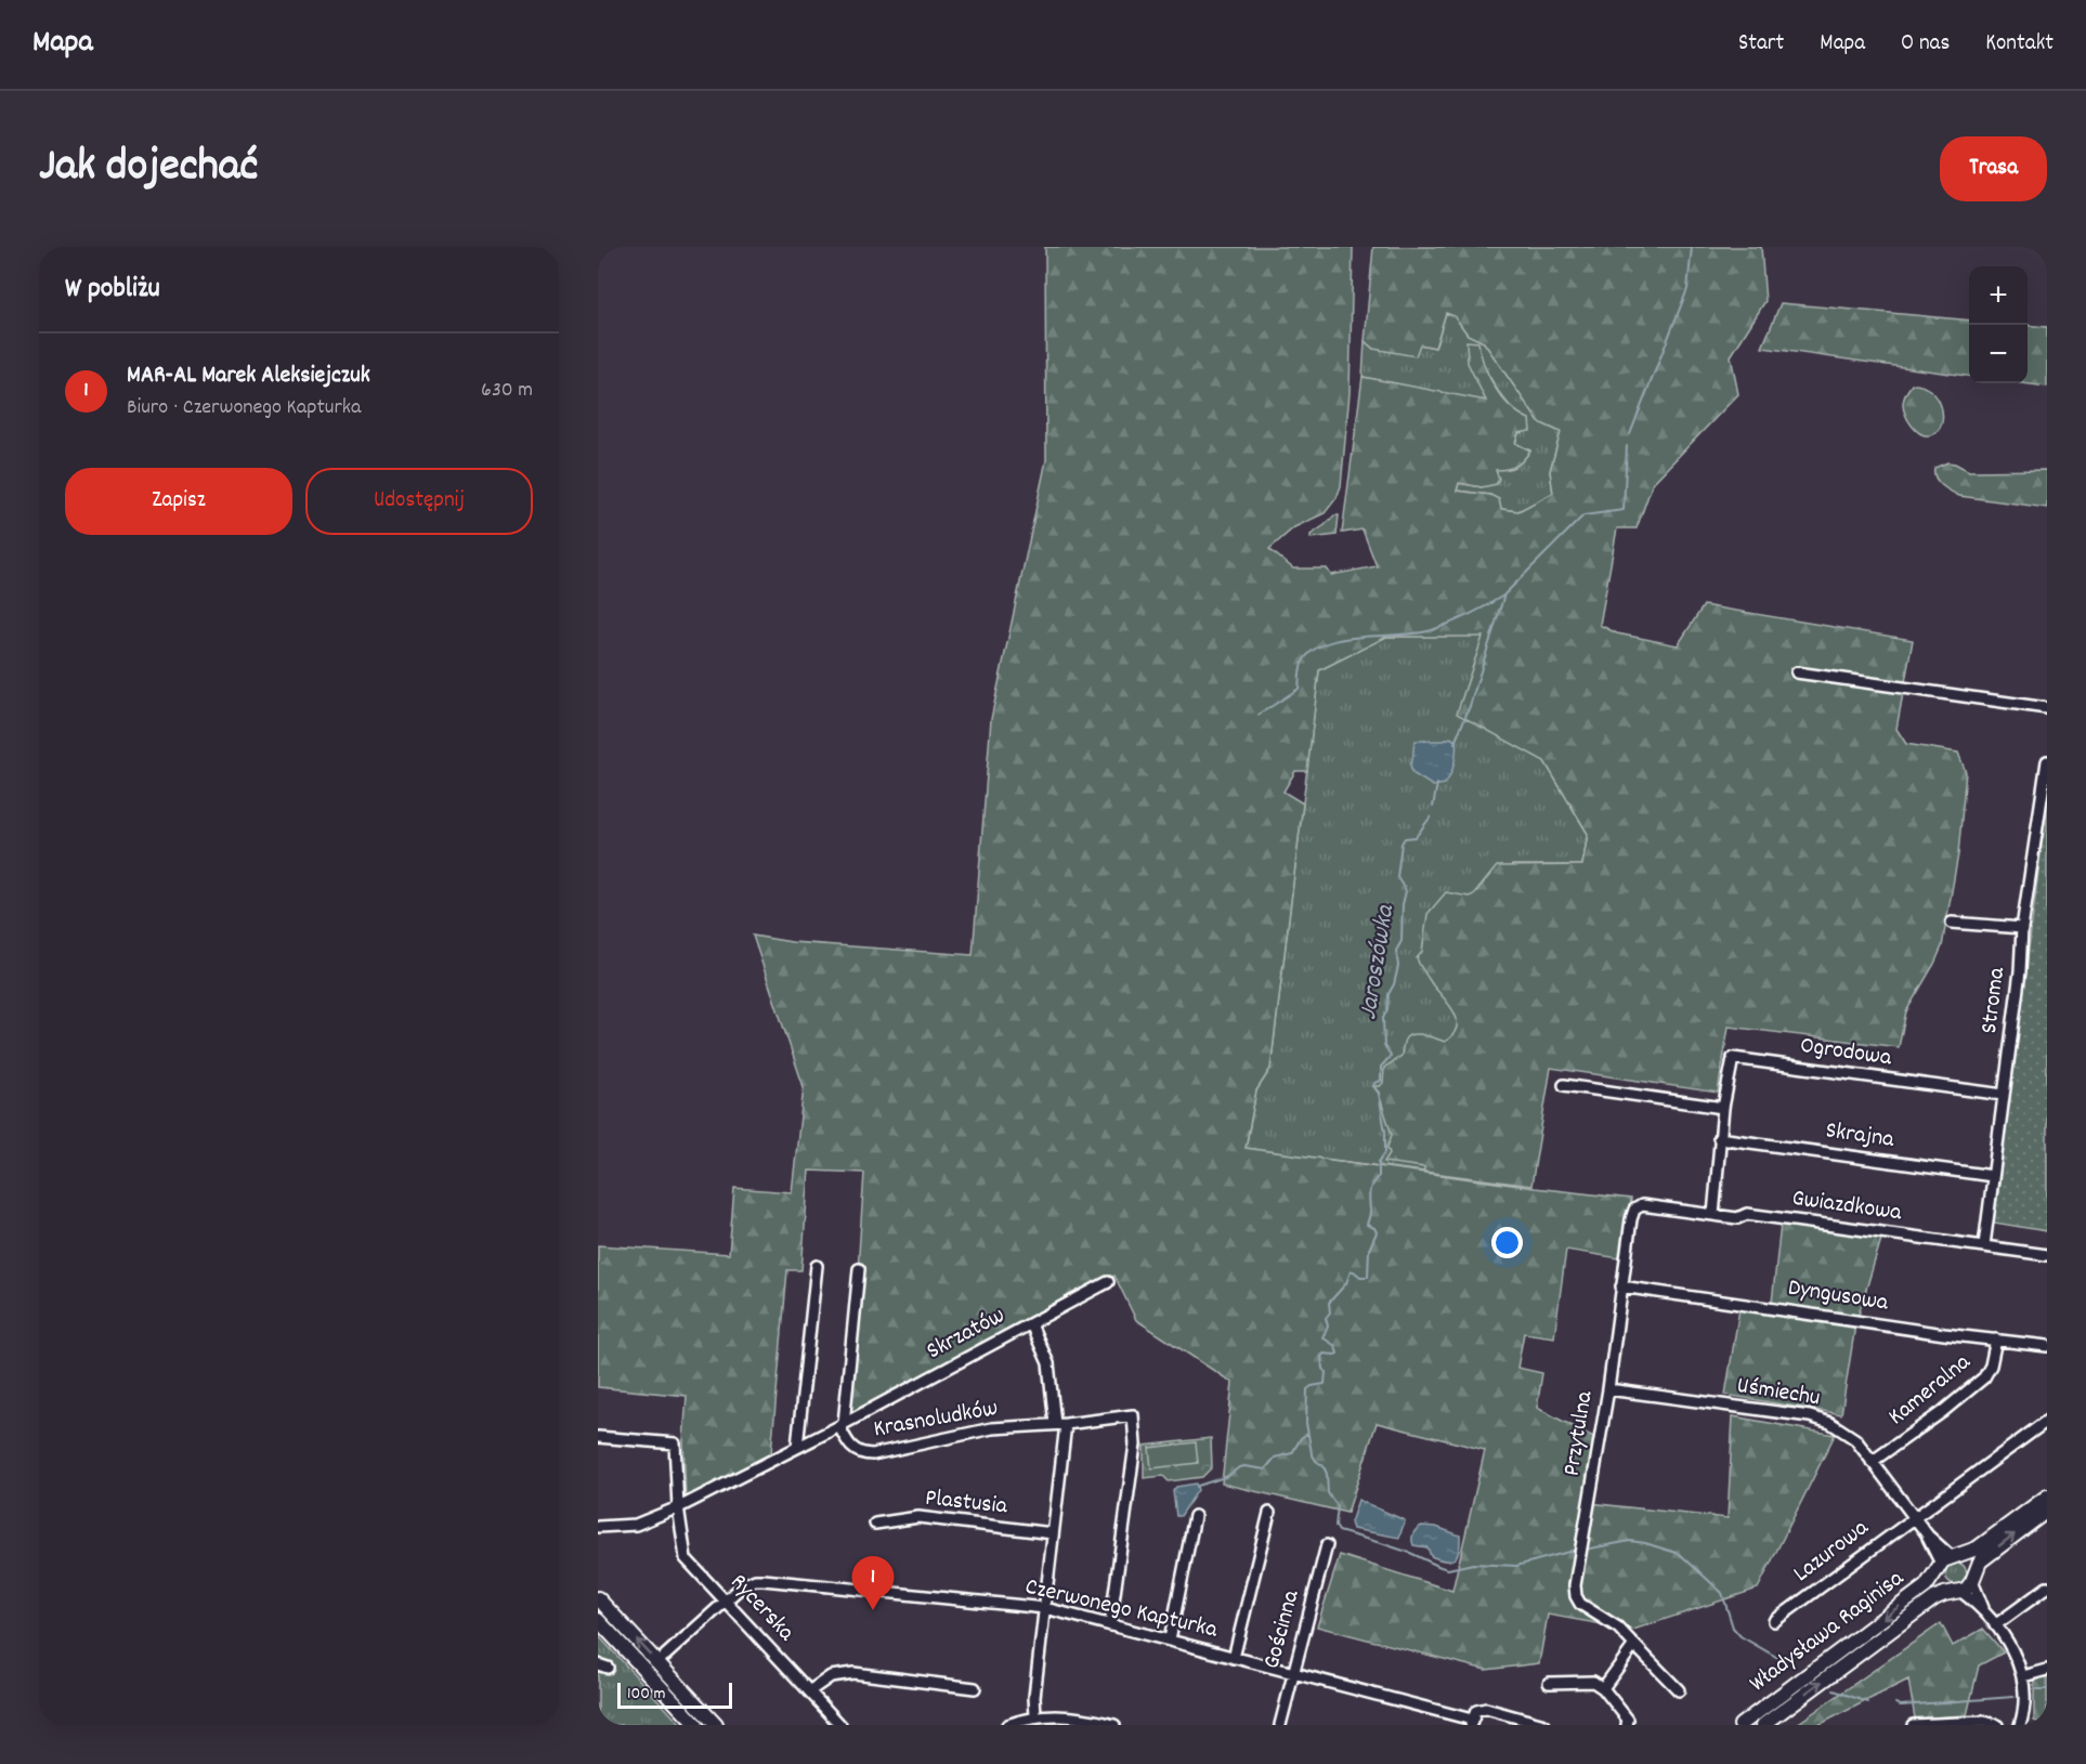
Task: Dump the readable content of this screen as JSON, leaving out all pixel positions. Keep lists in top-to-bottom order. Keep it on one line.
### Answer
{"streets":{"main road":["Władysława Raginisa"],"street":["Stroma","Ogrodowa","Skrajna","Gwiazdkowa","Dyngusowa","Skrzatów","Kameralna","Uśmiechu","Krasnoludków","Przytulna","Plastusia","Lazurowa","Rycerska","Czerwonego Kapturka","Gościnna"]},"crossings":[["Stroma","Ogrodowa"],["Stroma","Skrajna"],["Stroma","Gwiazdkowa"],["Ogrodowa","Skrajna"],["Ogrodowa","Gwiazdkowa"],["Gwiazdkowa","Przytulna"],["Dyngusowa","Kameralna"],["Dyngusowa","Przytulna"],["Skrzatów","Krasnoludków"],["Skrzatów","Rycerska"],["Kameralna","Uśmiechu"],["Uśmiechu","Przytulna"],["Uśmiechu","Lazurowa"],["Uśmiechu","Władysława Raginisa"],["Krasnoludków","Czerwonego Kapturka"],["Rycerska","Czerwonego Kapturka"],["Czerwonego Kapturka","Gościnna"]],"water":["Jaroszówka"],"scale_bar":"100 m","page":{"header":"Mapa","nav":["Start","Mapa","O nas","Kontakt"],"title":"Jak dojechać","buttons":["Trasa",["Zapisz","Udostępnij"]],"heading":"W pobliżu","map_buttons":["+","−"],"list":[{"mark":"1","name":"MAR-AL Marek Aleksiejczuk","note":"Biuro · Czerwonego Kapturka","value":"630 m"}],"pins":"1","scale":"100 m"}}
